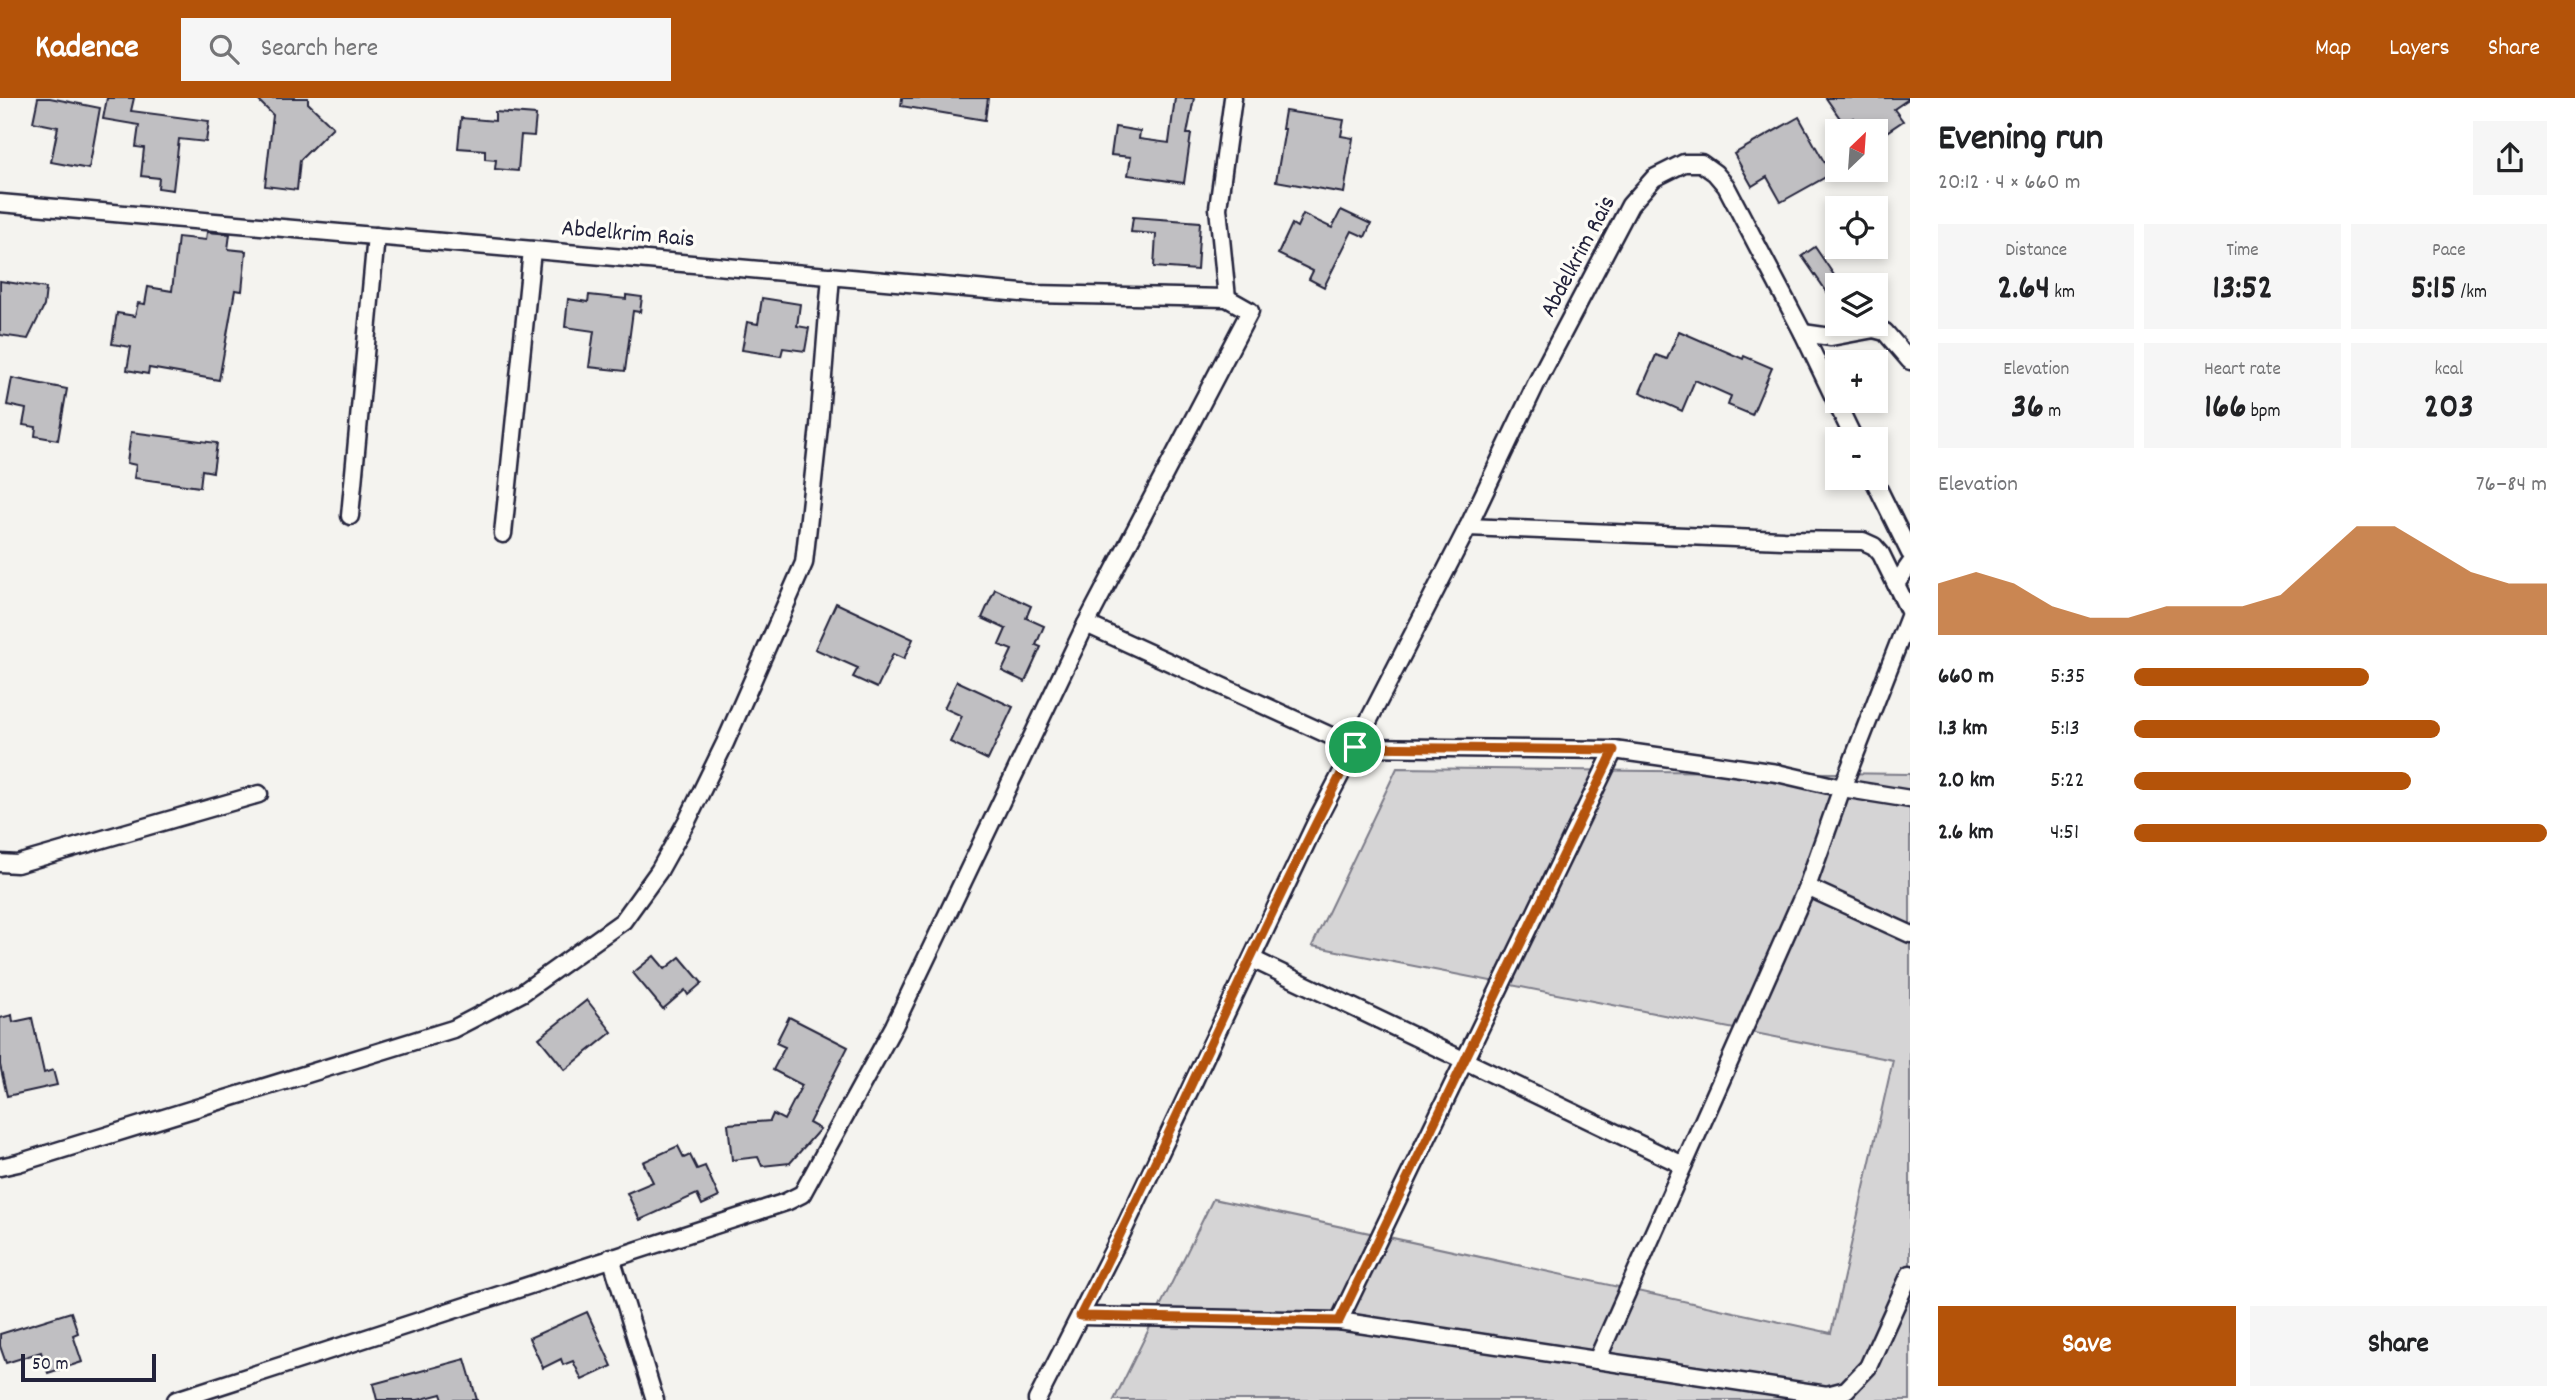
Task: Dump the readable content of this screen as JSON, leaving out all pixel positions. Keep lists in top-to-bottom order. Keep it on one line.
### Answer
{"streets":{"street":["Abdelkrim Rais"]},"scale_bar":"50 m","north":"top right","page":{"header":"Kadence","search":"Search here","nav":["Map","Layers","Share"],"heading":["Evening run","20:12 · 4 × 660 m"],"map_buttons":["+","−"],"stats":[["Distance","2.64 km"],["Time","13:52"],["Pace","5:15 /km"],["Elevation","36 m"],["Heart rate","166 bpm"],["kcal","203"]],"chart":["Elevation","76–84 m"],"list":[{"name":"660 m","note":"5:35"},{"name":"1.3 km","note":"5:13"},{"name":"2.0 km","note":"5:22"},{"name":"2.6 km","note":"4:51"}],"buttons":["Save","Share"],"scale":"50 m"}}
